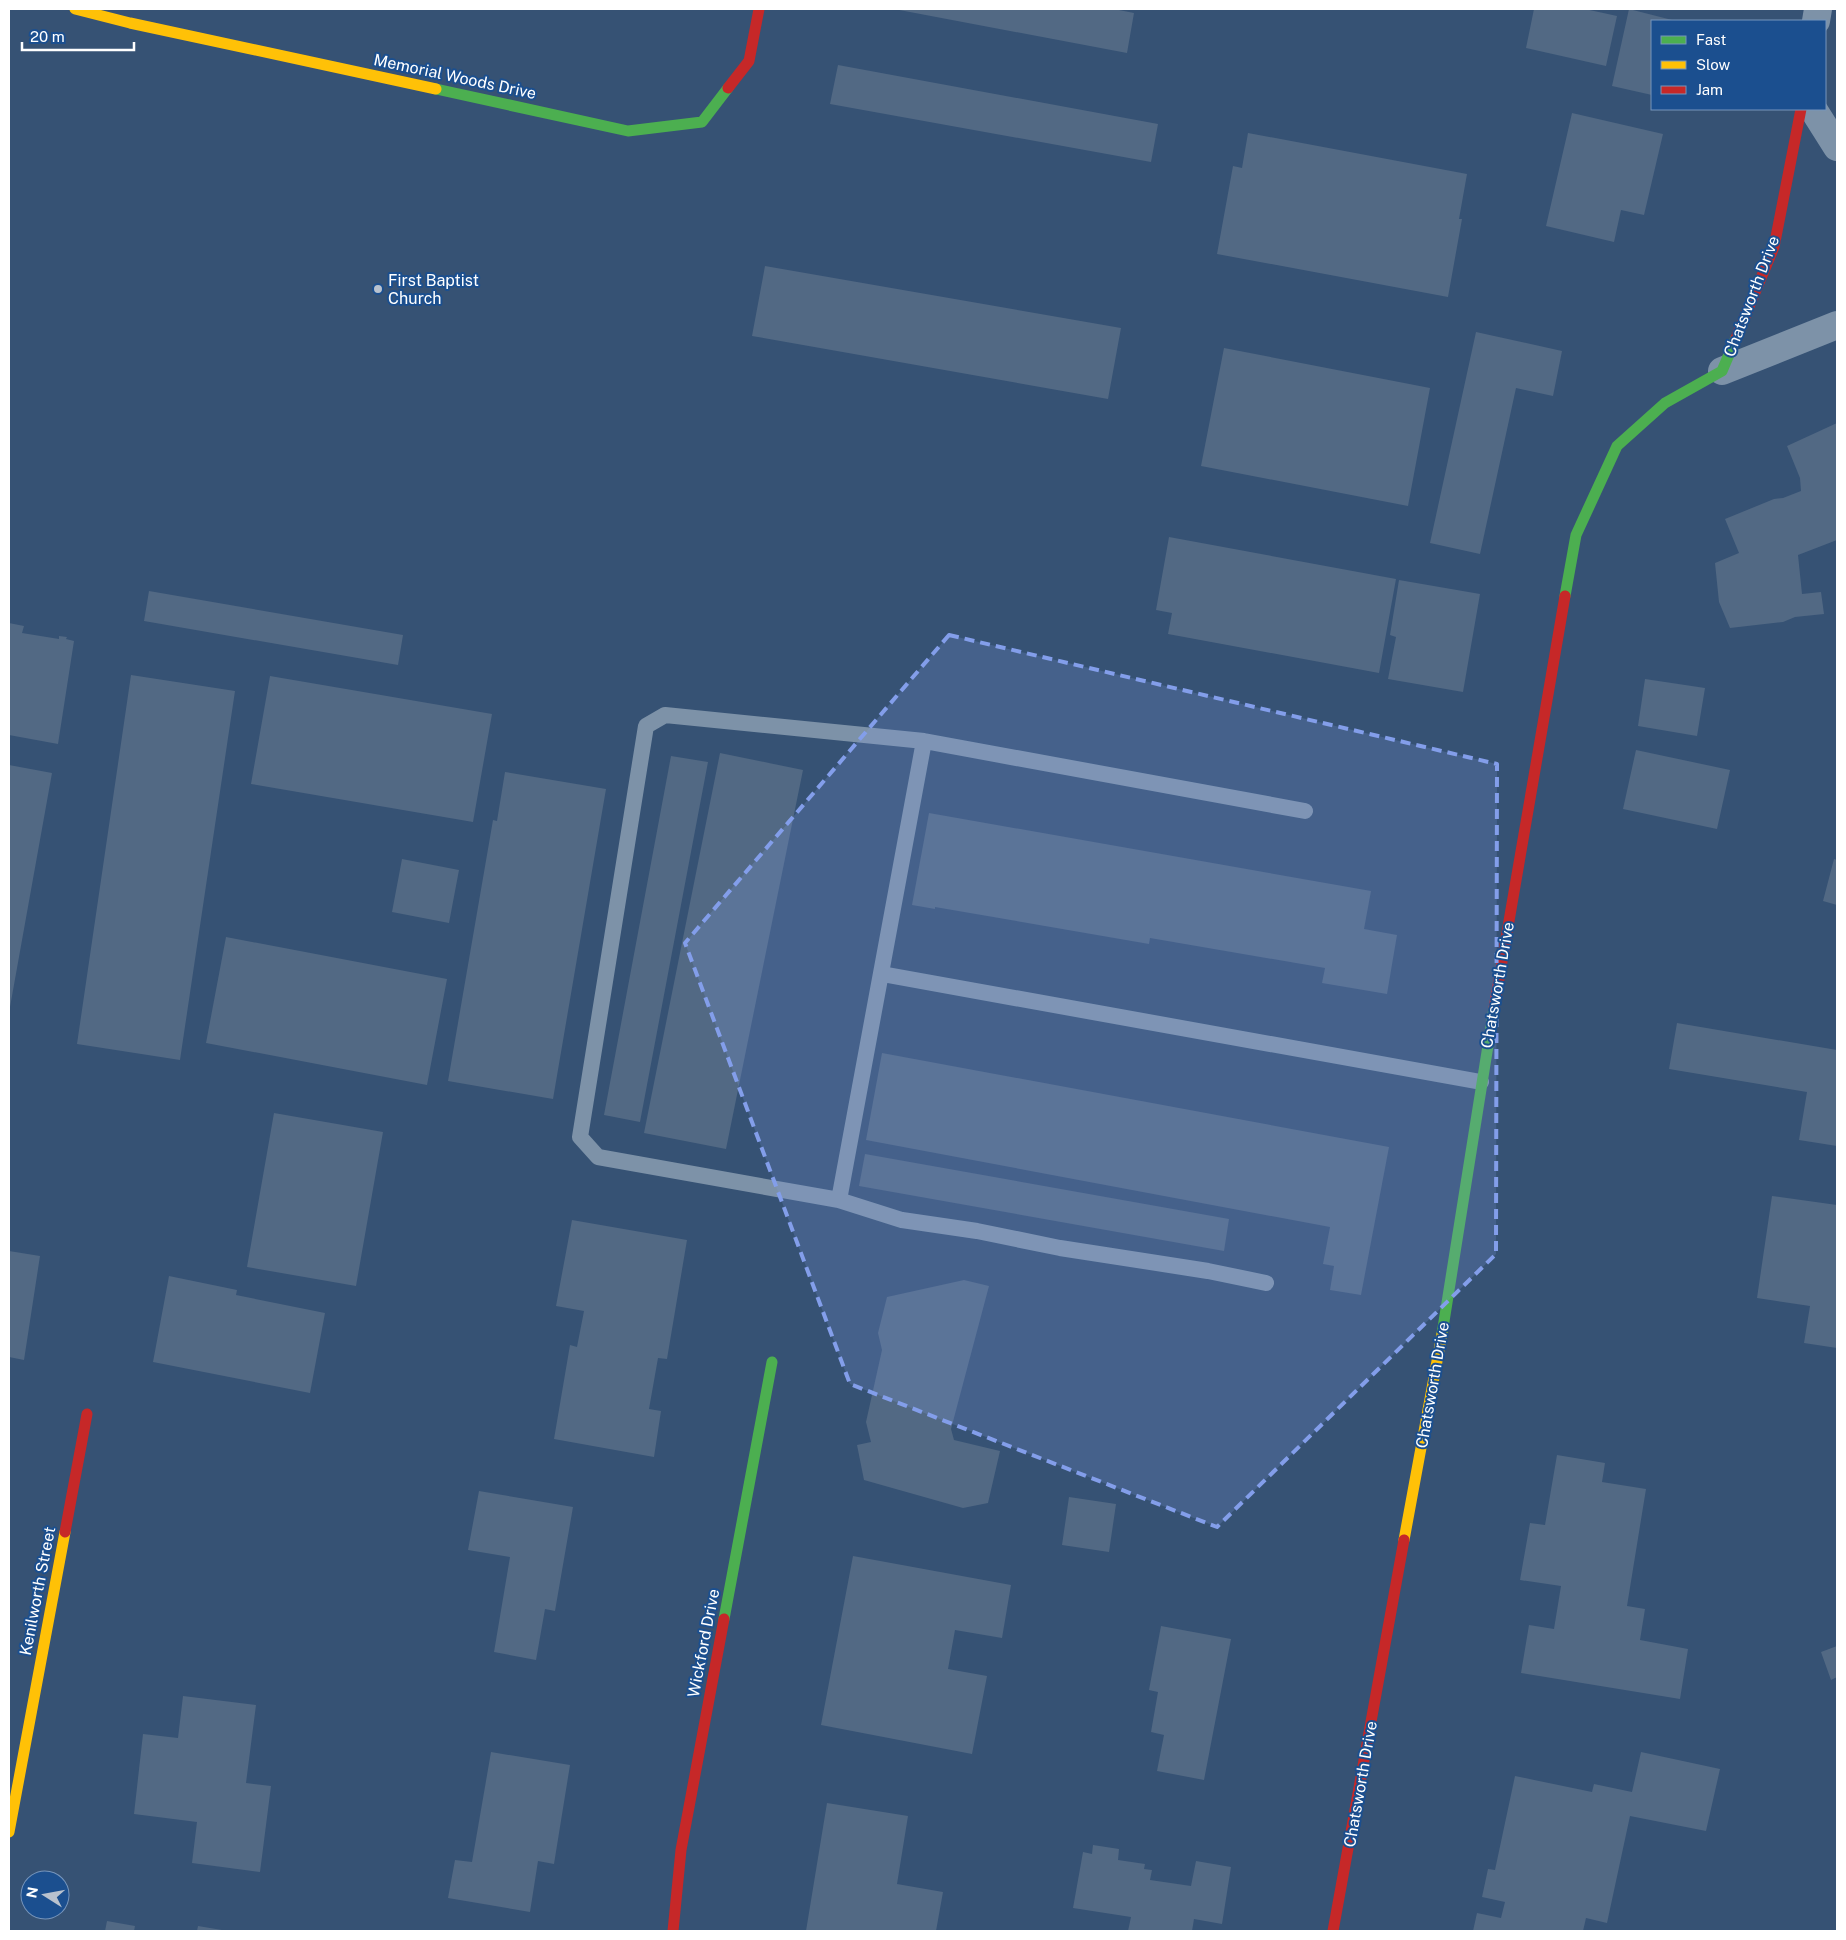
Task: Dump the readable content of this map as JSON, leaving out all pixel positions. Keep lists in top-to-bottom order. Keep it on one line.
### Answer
{"streets":{"street":["Memorial Woods Drive","Chatsworth Drive","Kenilworth Street","Wickford Drive"]},"places":["First Baptist Church"],"legend":["Fast","Slow","Jam"],"scale_bar":"20 m","north":"left"}
